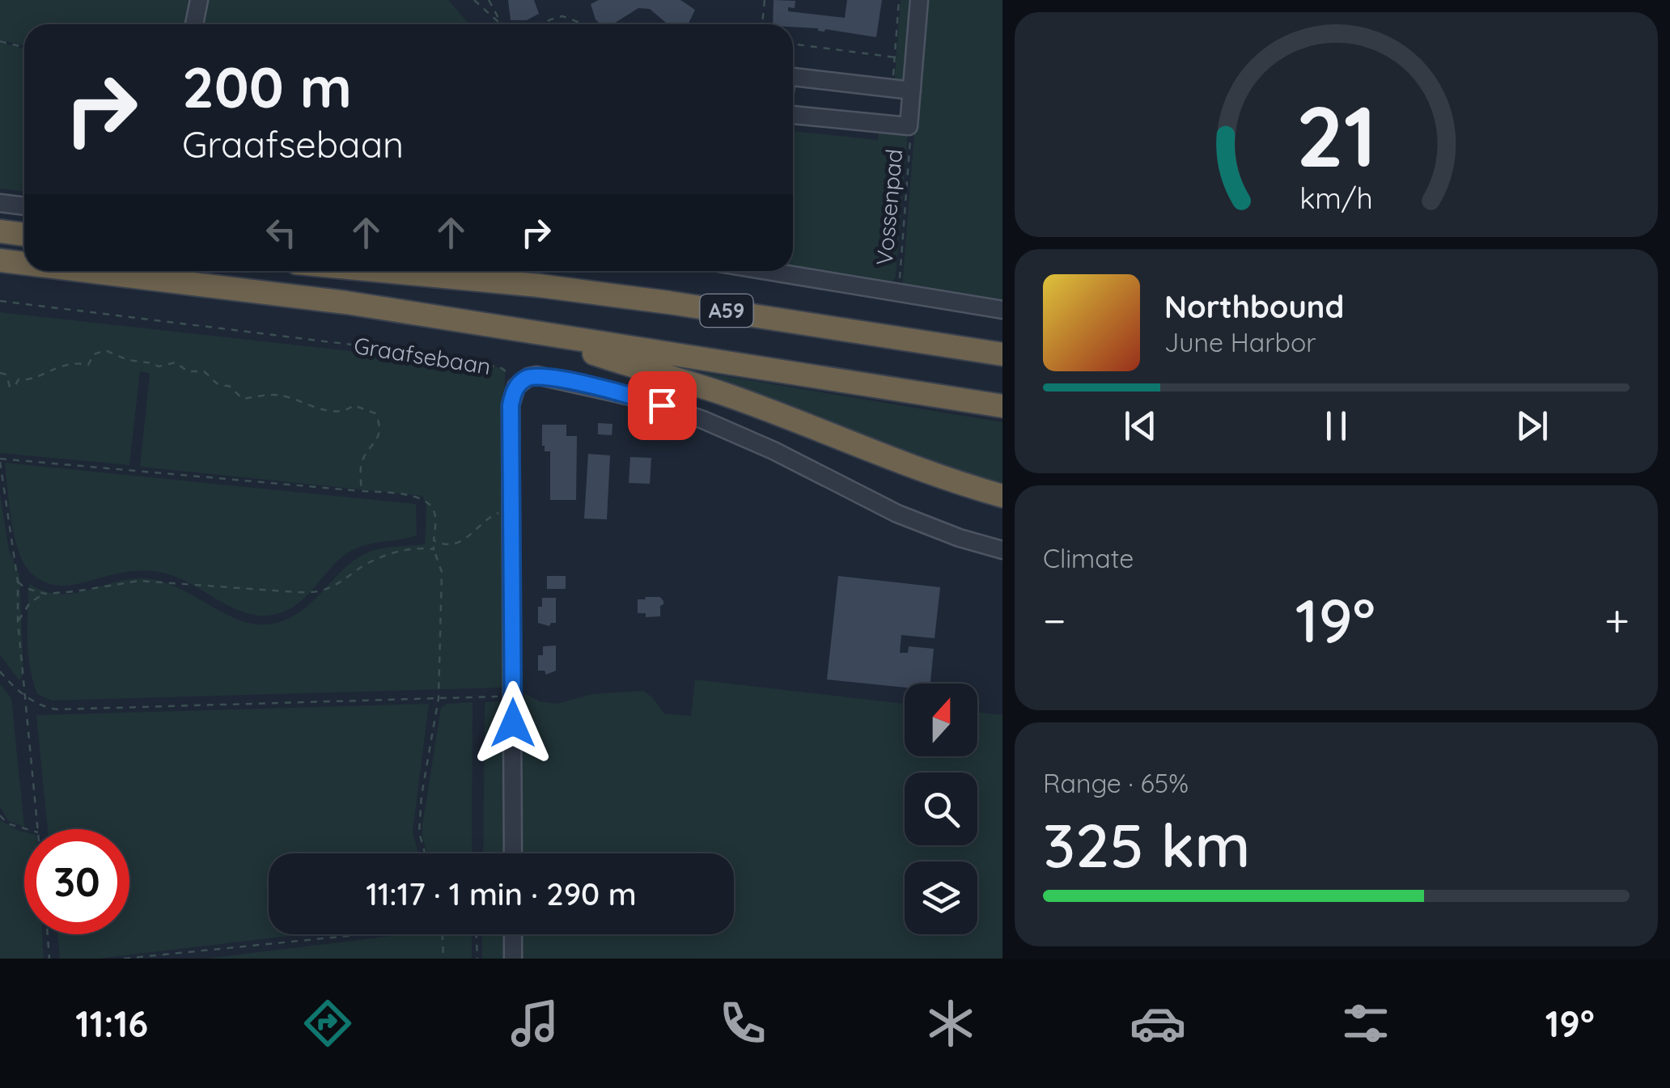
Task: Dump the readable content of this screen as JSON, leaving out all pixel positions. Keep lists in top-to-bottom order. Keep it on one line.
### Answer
{"streets":{"highway":["A59","Graafsebaan"],"path":["Vossenpad"]},"crossings":[["A59","Graafsebaan"]],"north":"top","page":{"turn":["200 m","Graafsebaan"],"song":["Northbound","June Harbor"],"tile":["Climate",["Range · 65%","325 km"]],"heat":["−","19°","+"],"limit":"30","trip":"11:17 · 1 min · 290 m","tabs":["11:16","19°"],"gauge":["21","km/h"]}}
